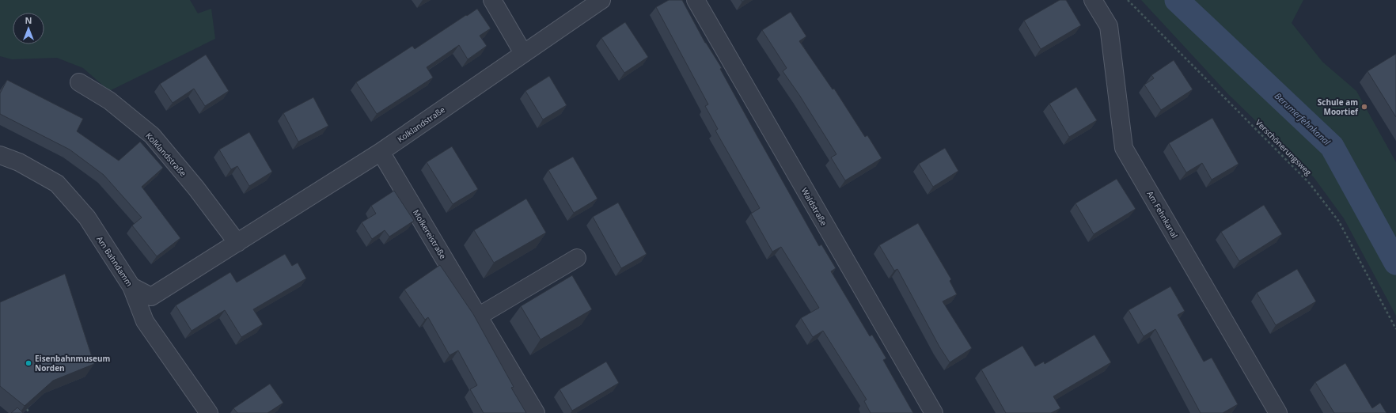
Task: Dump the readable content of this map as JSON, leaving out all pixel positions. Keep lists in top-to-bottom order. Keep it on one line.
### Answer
{"streets":{"street":["Kolklandstraße","Waldstraße","Am Fehnkanal","Molkereistraße","Am Bahndamm"],"path":["Verschönerungsweg"]},"crossings":[["Kolklandstraße","Molkereistraße"],["Kolklandstraße","Am Bahndamm"]],"water":["Berumerfehnkanal"],"places":["Schule am Moortief","Eisenbahnmuseum Norden"],"north":"top"}
